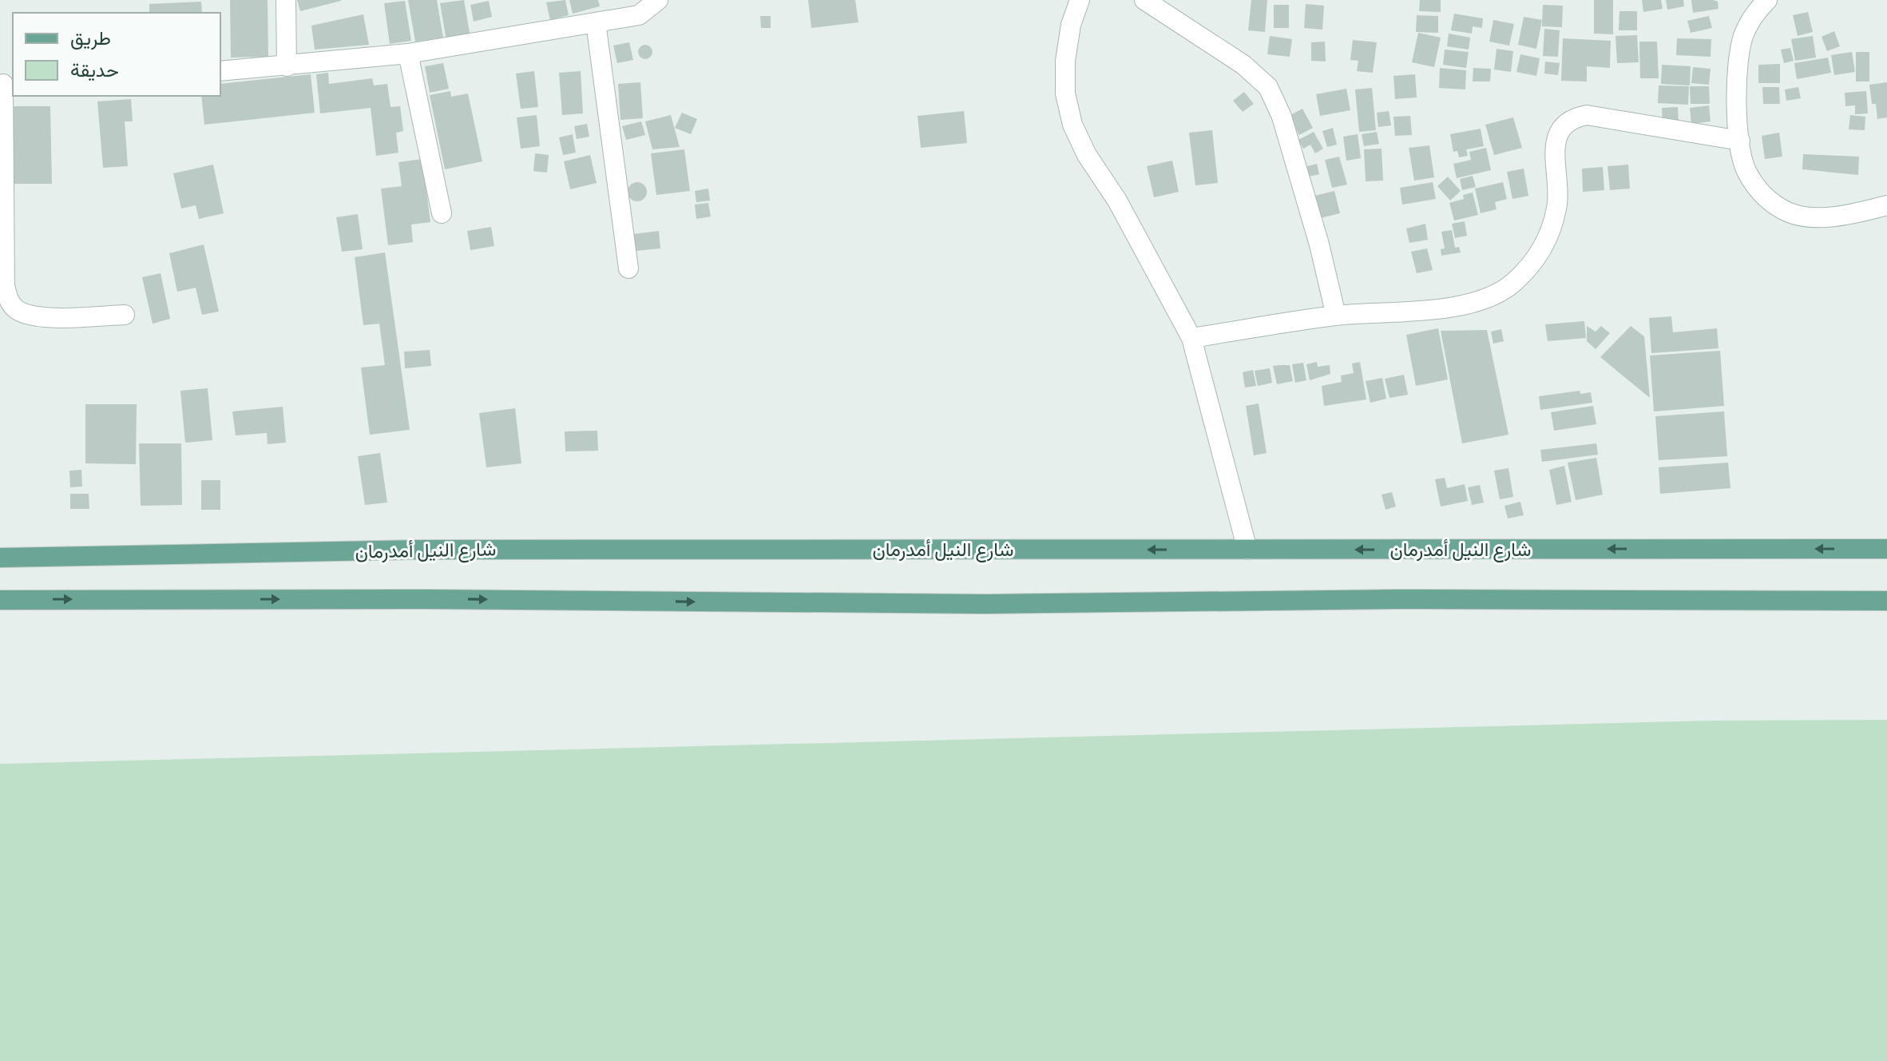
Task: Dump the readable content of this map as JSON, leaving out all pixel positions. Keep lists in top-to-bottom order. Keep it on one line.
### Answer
{"streets":{"main road":["شارع النيل أمدرمان"]},"legend":["طريق","حديقة"]}
